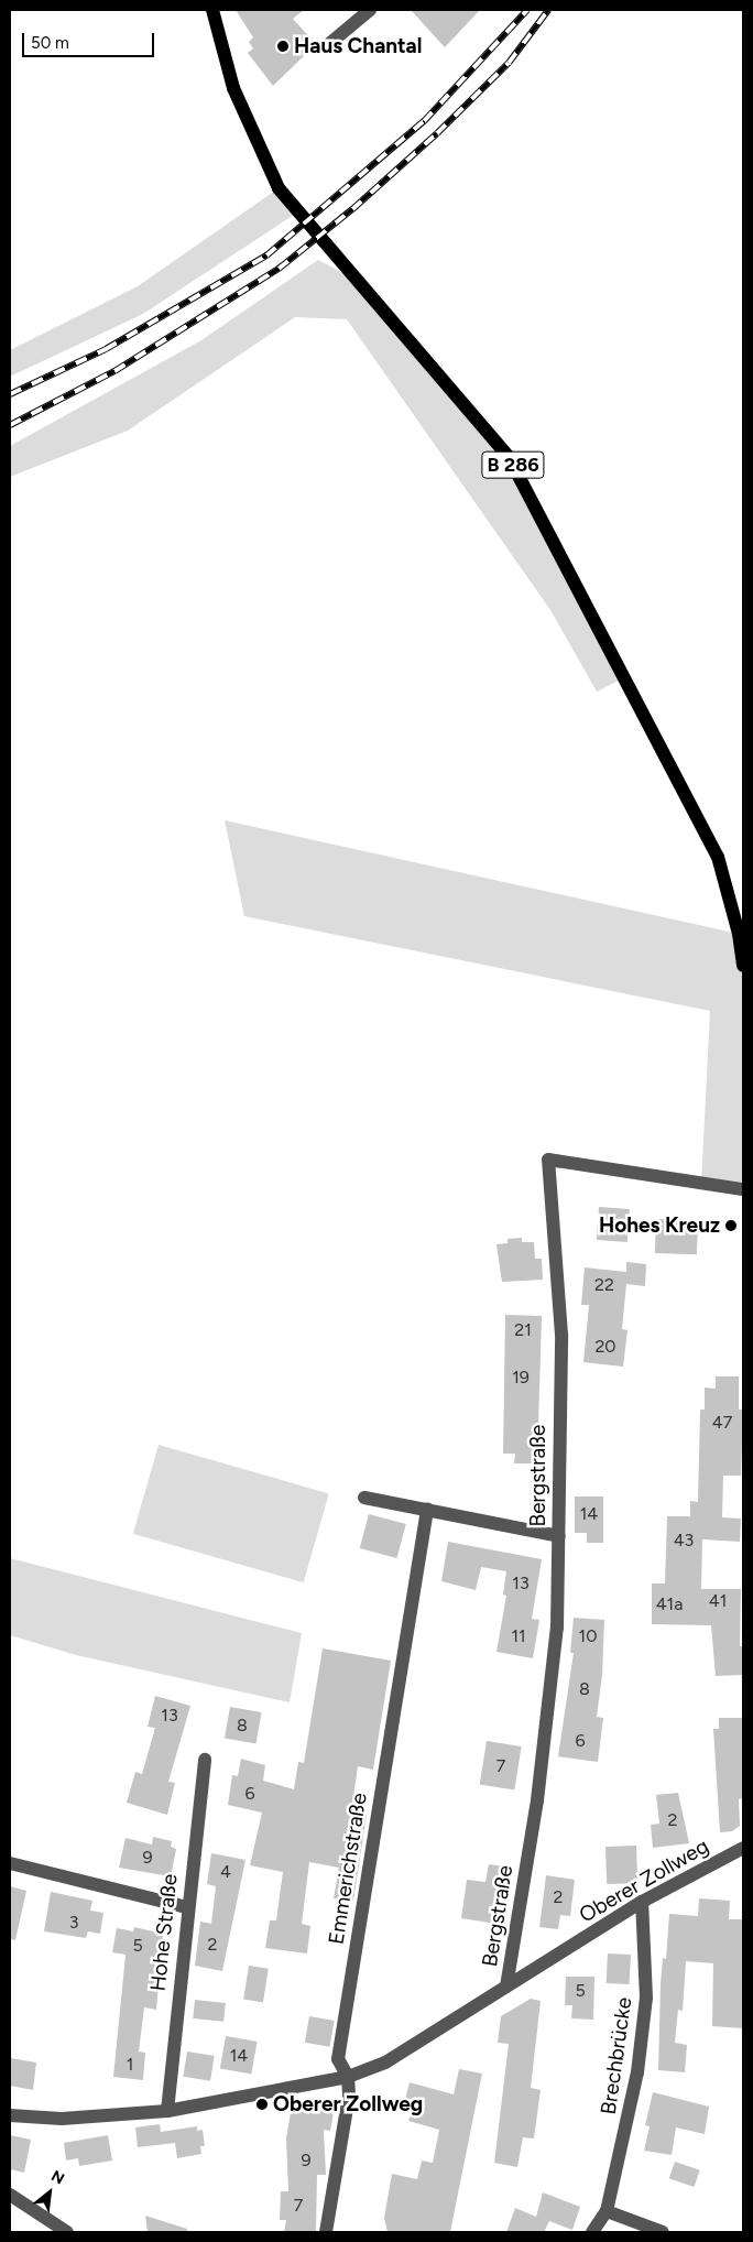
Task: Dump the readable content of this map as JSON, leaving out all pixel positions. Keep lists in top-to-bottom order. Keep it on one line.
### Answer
{"streets":{"main road":["B 286"],"street":["Bergstraße","Emmerichstraße","Oberer Zollweg","Hohe Straße","Brechbrücke"]},"crossings":[["Bergstraße","Oberer Zollweg"],["Emmerichstraße","Oberer Zollweg"],["Oberer Zollweg","Hohe Straße"],["Oberer Zollweg","Brechbrücke"]],"places":["Haus Chantal","Hohes Kreuz","Oberer Zollweg"],"house_numbers":["22","21","20","19","47","14","43","13","41","41a","11","10","8","13","8","6","7","6","2","9","4","2","3","2","5","5","14","1","9","7"],"scale_bar":"50 m","north":"top right"}
